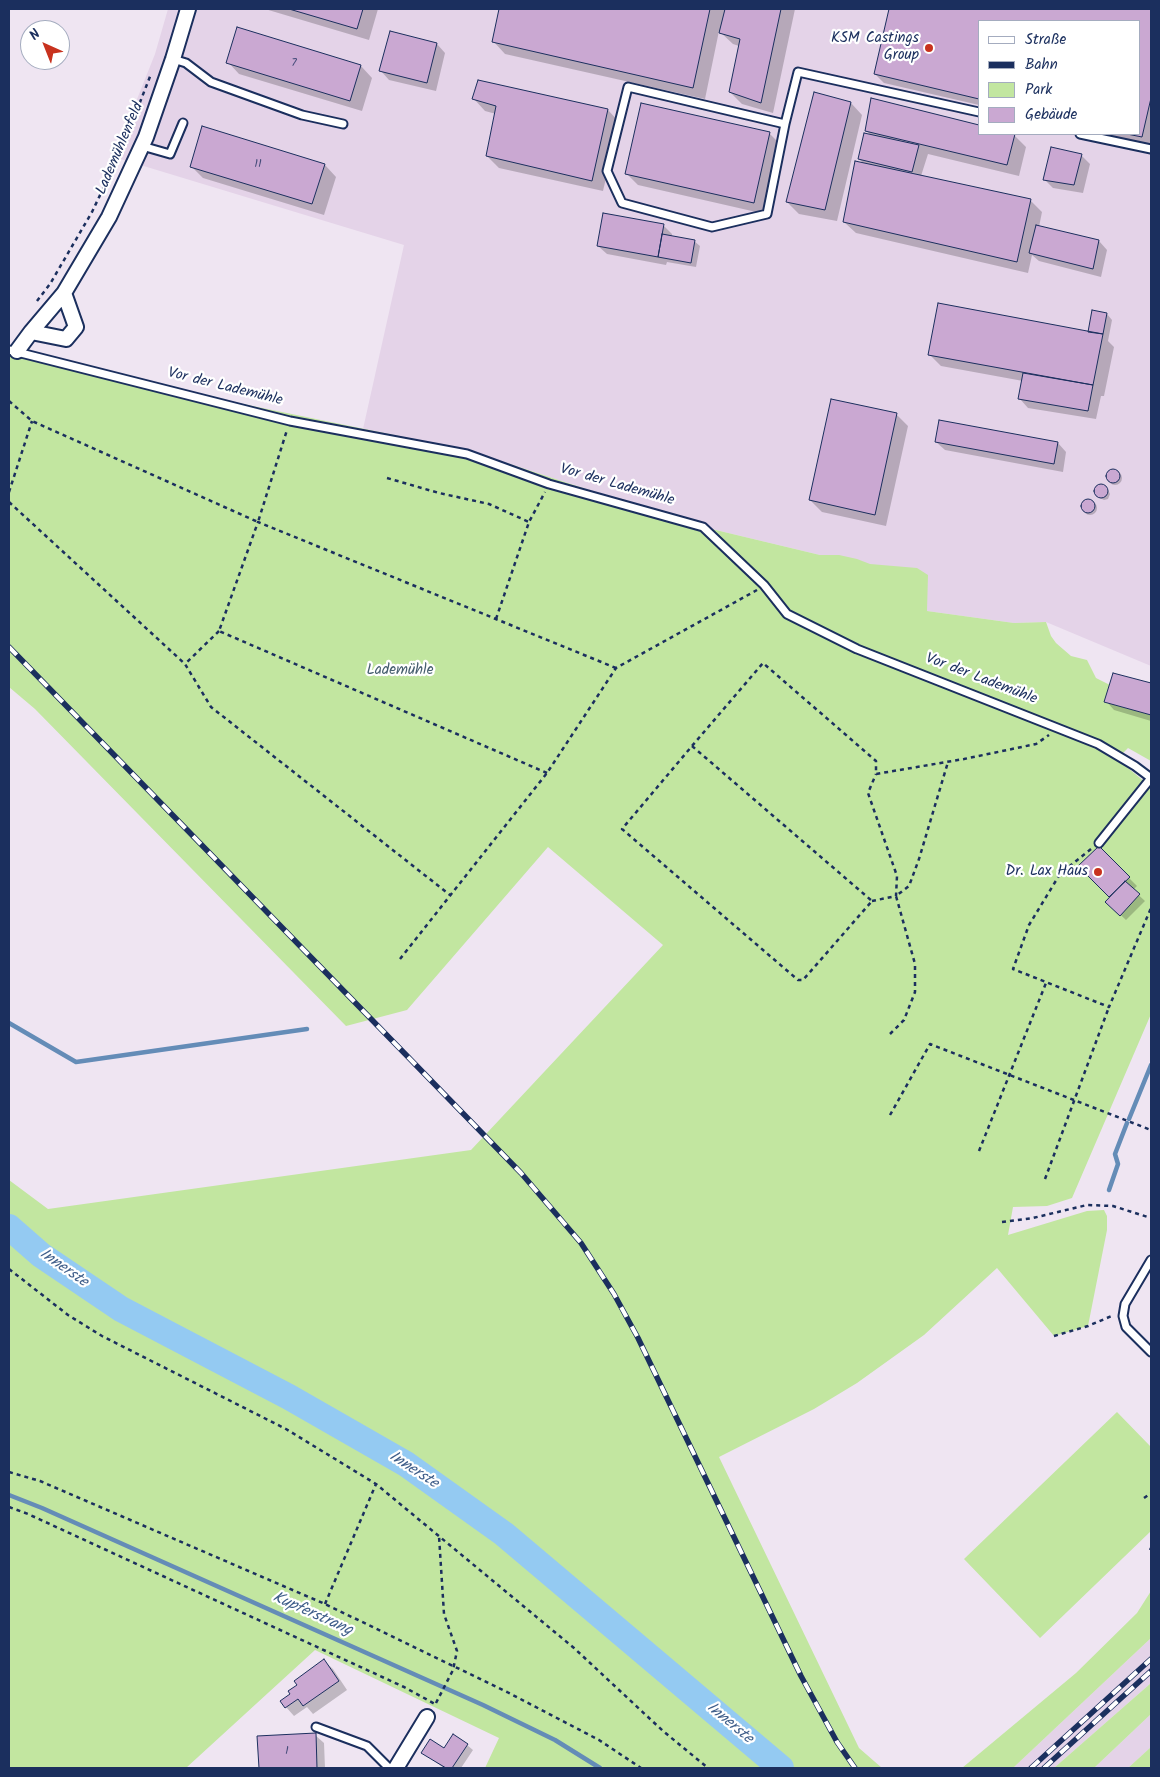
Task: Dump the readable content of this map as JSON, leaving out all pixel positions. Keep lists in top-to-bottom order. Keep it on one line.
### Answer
{"streets":{"street":["Lademühlenfeld","Vor der Lademühle"]},"crossings":[["Lademühlenfeld","Vor der Lademühle"]],"water":["Innerste","Kupferstrang"],"parks":["Lademühle"],"places":["KSM Castings Group","Dr. Lax Haus"],"house_numbers":["7","11","1"],"legend":["Straße","Bahn","Park","Gebäude"],"north":"top left"}
